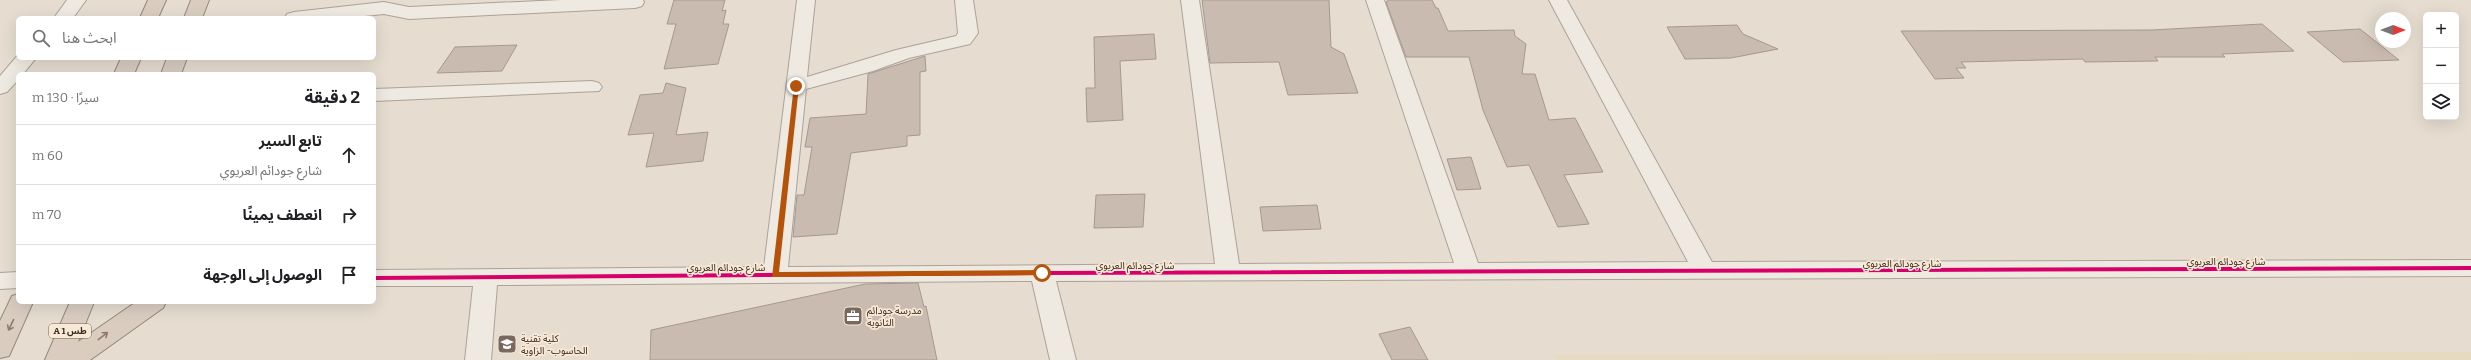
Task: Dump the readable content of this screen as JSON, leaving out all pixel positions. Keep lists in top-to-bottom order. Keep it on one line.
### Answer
{"streets":{"highway":["A 1 طس"],"street":["شارع جودائم العريوي"]},"places":{"office":["مدرسة جودائم الثانوية"],"school or university":["كلية تقنية الحاسوب- الزاوية"]},"north":"right","page":{"map_buttons":["+","−"],"search":"ابحث هنا","heading":["2 دقيقة","سيرًا · 130 m"],"list":[["تابع السير","شارع جودائم العريوي","60 m"],["انعطف يمينًا","70 m"],"الوصول إلى الوجهة"]}}
